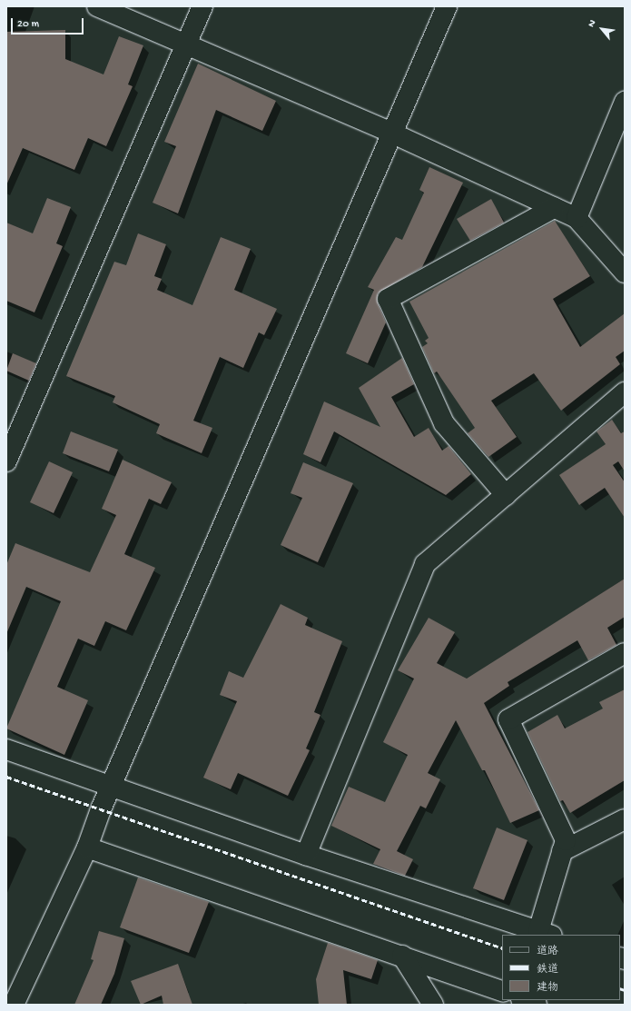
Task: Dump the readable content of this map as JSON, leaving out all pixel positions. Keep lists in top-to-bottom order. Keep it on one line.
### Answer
{"legend":["道路","鉄道","建物"],"scale_bar":"20 m","north":"top left"}
